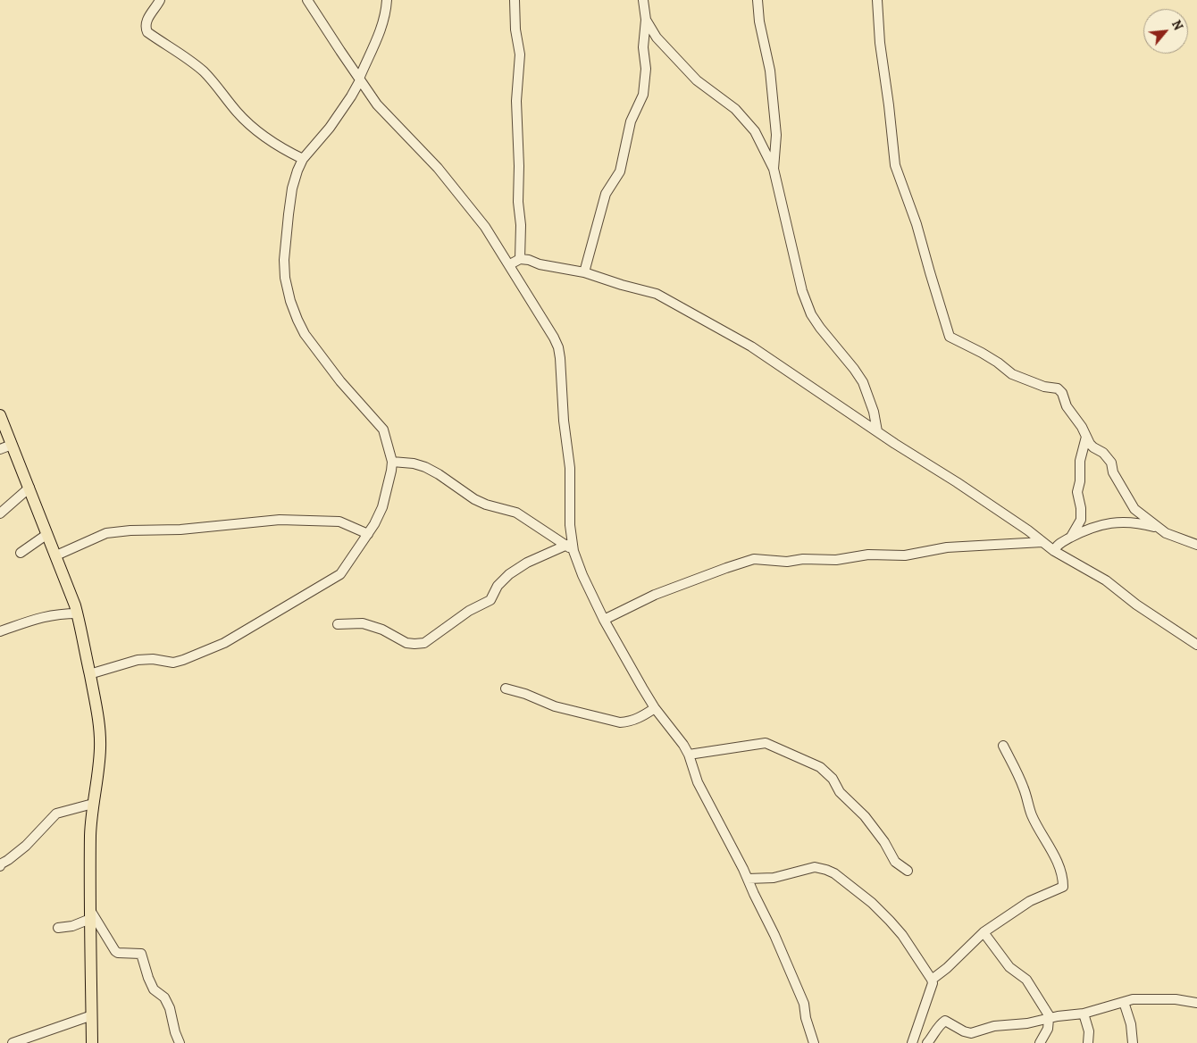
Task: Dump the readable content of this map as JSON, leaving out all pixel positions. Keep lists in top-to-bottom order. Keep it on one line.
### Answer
{"north":"top right"}
